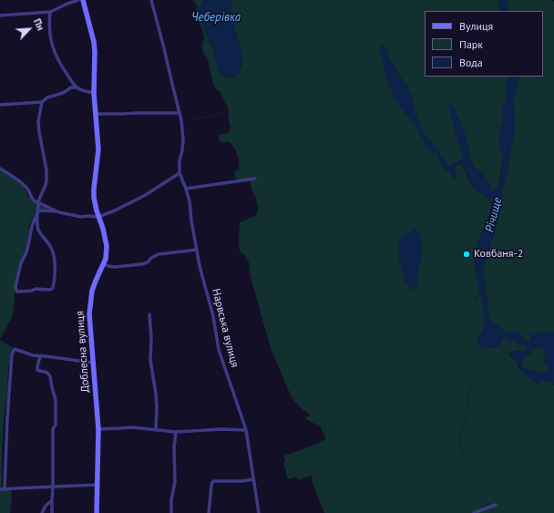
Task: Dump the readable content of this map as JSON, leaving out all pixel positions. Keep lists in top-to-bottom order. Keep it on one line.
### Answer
{"streets":{"street":["Нарвська вулиця","Доблесна вулиця"]},"water":["Чеберівка","Річище"],"places":["Ковбаня-2"],"legend":["Вулиця","Парк","Вода"],"north":"top right"}
